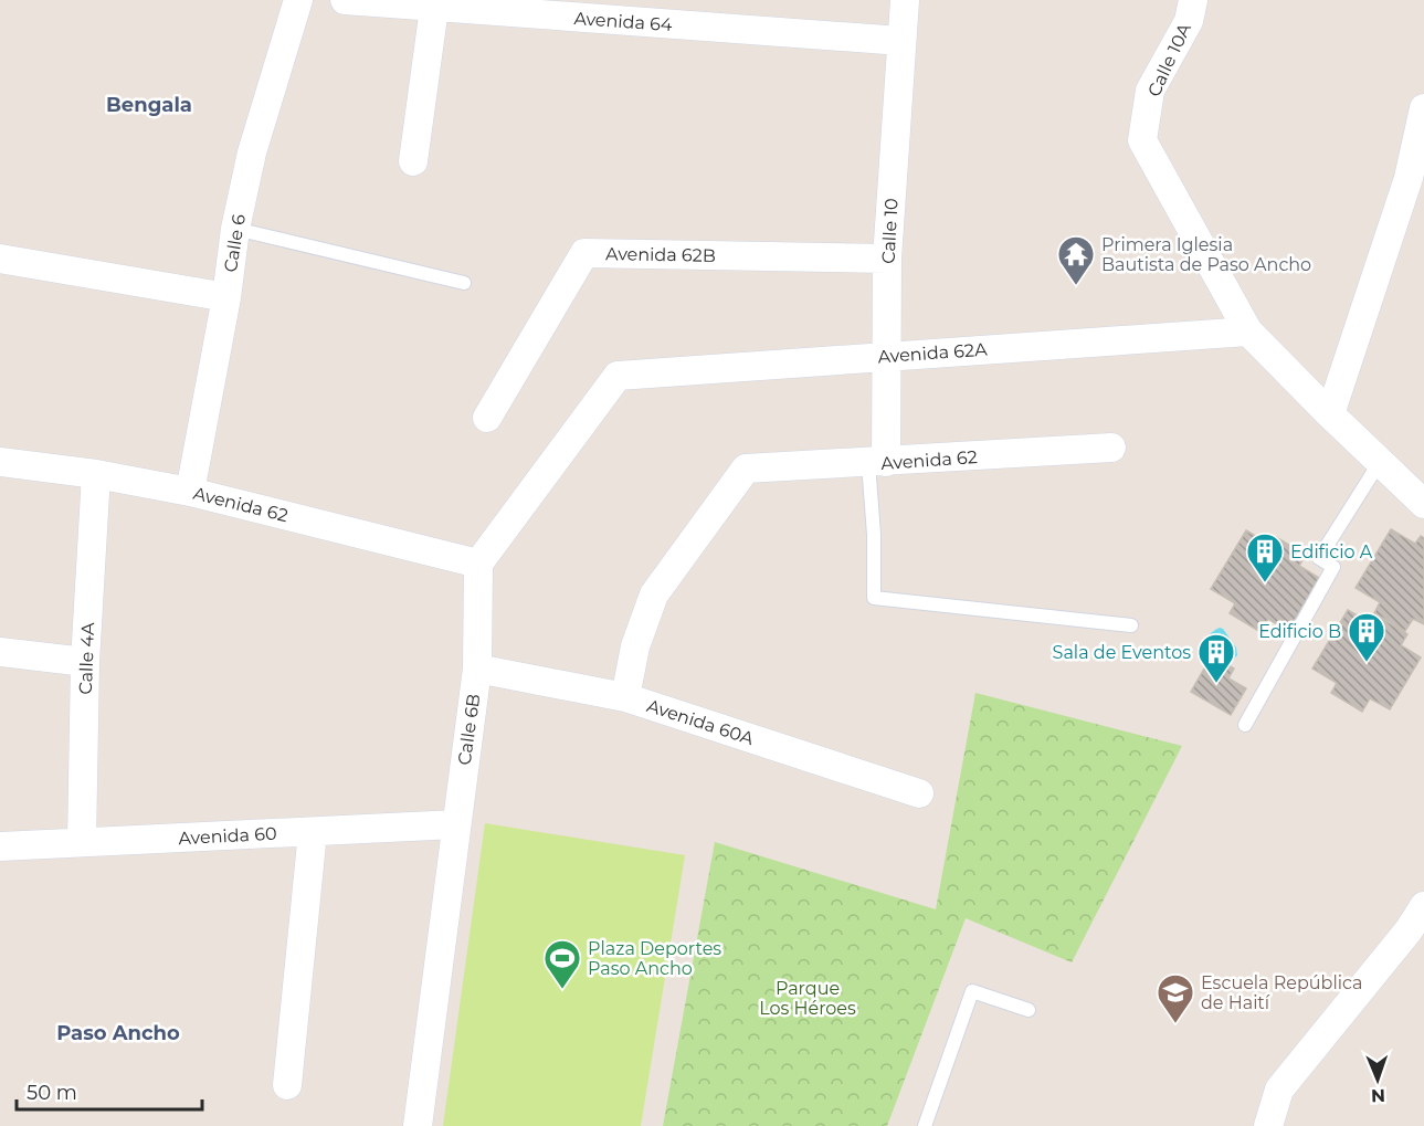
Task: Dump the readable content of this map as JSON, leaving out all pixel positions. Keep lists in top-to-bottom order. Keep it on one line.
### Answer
{"streets":{"street":["Avenida 64","Calle 10A","Calle 10","Calle 6","Avenida 62B","Avenida 62A","Avenida 62","Calle 4A","Avenida 60A","Calle 6B","Avenida 60"]},"crossings":[["Avenida 64","Calle 10"],["Calle 10A","Avenida 62A"],["Calle 10","Avenida 62B"],["Calle 10","Avenida 62A"],["Calle 10","Avenida 62"],["Calle 6","Avenida 62"],["Avenida 62A","Avenida 62"],["Avenida 62A","Calle 6B"],["Avenida 62","Calle 4A"],["Avenida 62","Avenida 60A"],["Avenida 62","Calle 6B"],["Calle 4A","Avenida 60"],["Avenida 60A","Calle 6B"],["Calle 6B","Avenida 60"]],"districts":["Bengala","Paso Ancho"],"parks":["Parque Los Héroes"],"places":{"temple":["Primera Iglesia Bautista de Paso Ancho"],"building":["Edificio A","Edificio B","Sala de Eventos"],"sports":["Plaza Deportes Paso Ancho"],"school or university":["Escuela República de Haití"]},"scale_bar":"50 m","north":"bottom"}
